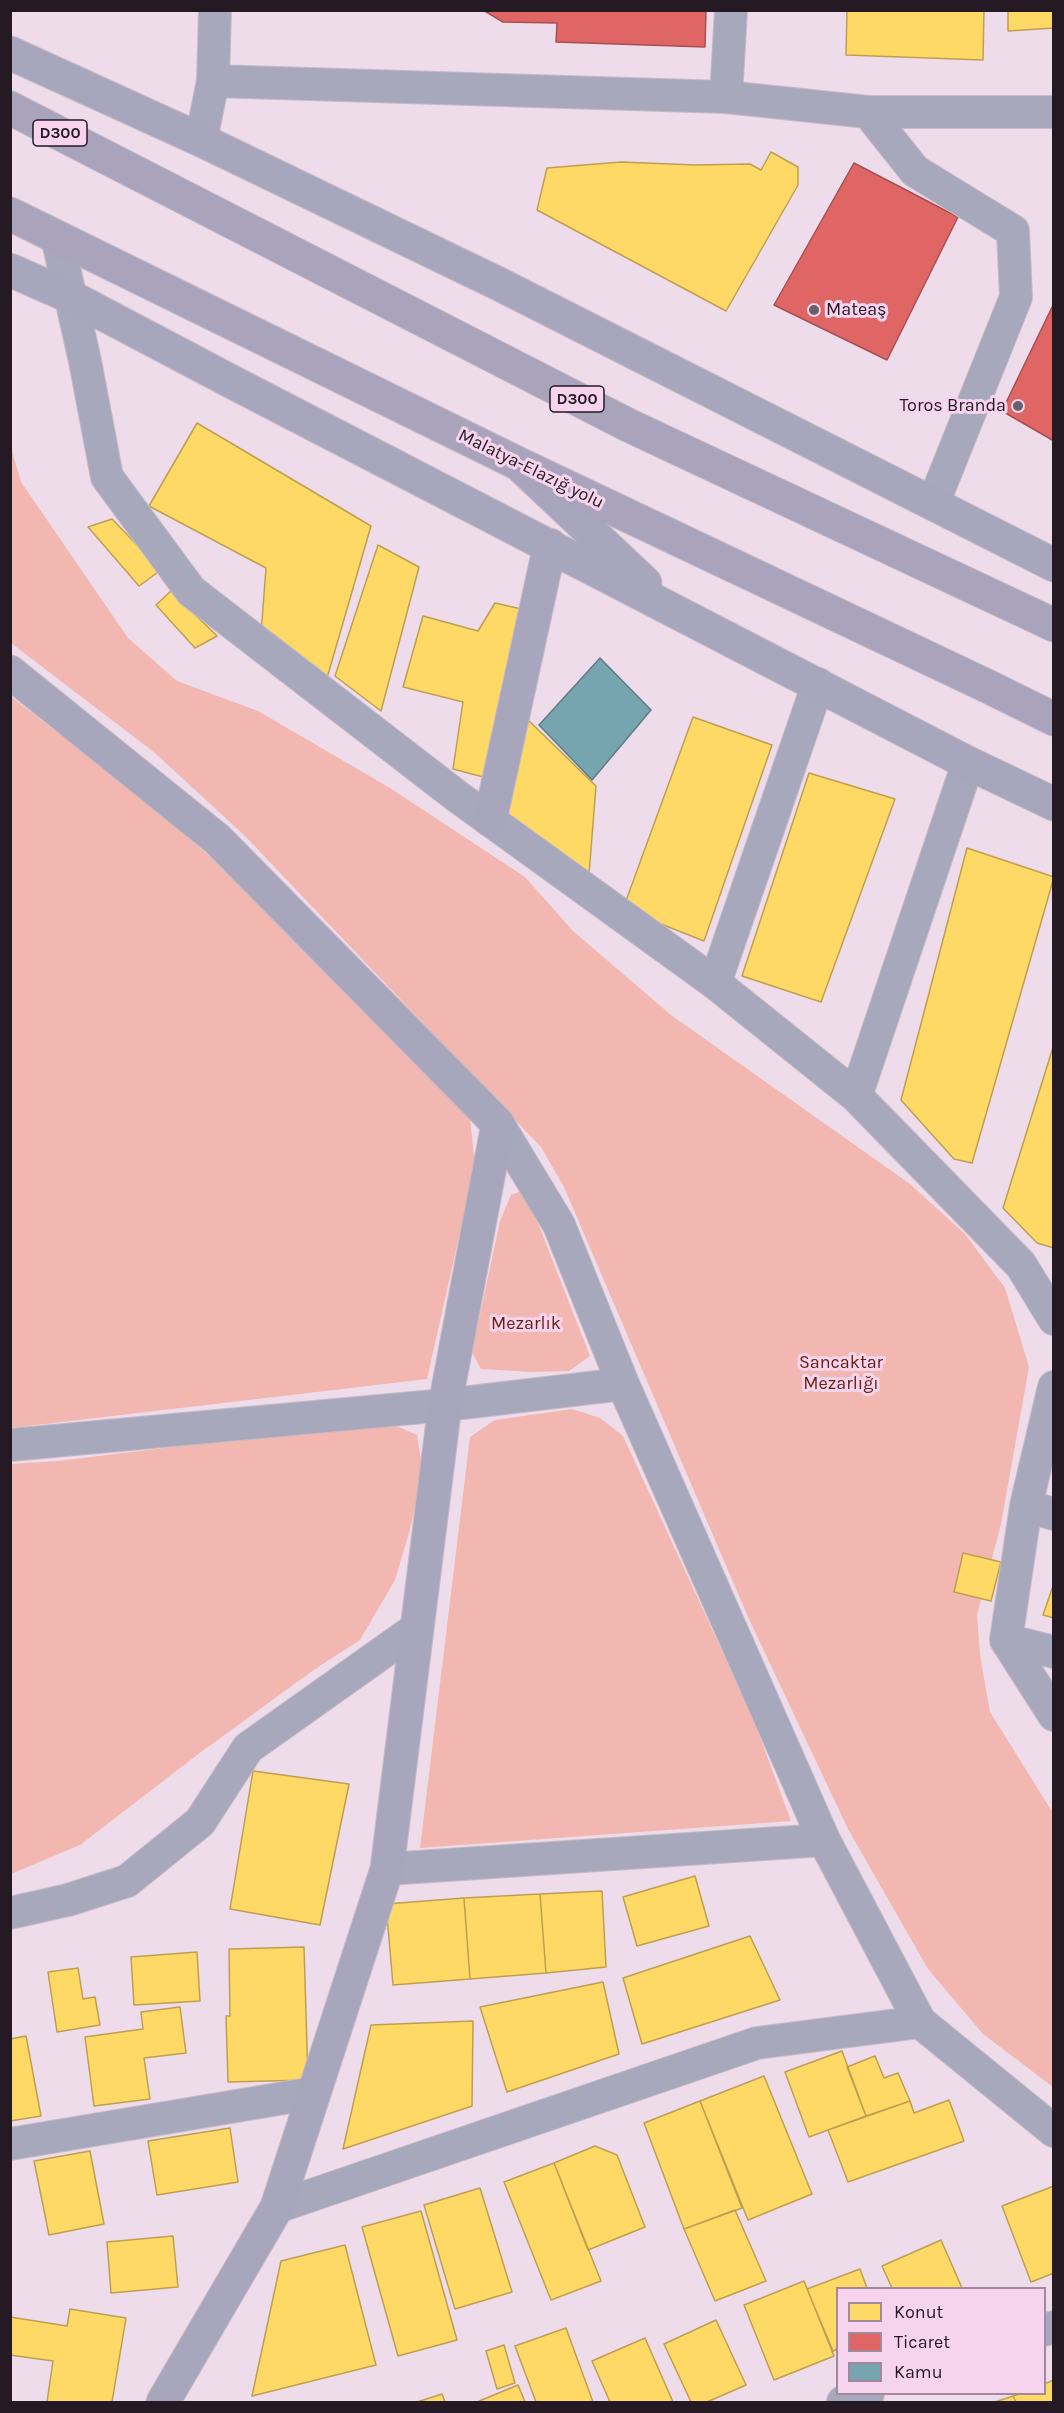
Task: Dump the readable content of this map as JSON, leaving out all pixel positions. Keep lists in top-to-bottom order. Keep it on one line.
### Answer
{"streets":{"highway":["D300","Malatya-Elazığ yolu"]},"parks":["Mezarlık","Sancaktar Mezarlığı"],"places":["Mateaş","Toros Branda"],"legend":["Konut","Ticaret","Kamu"]}
